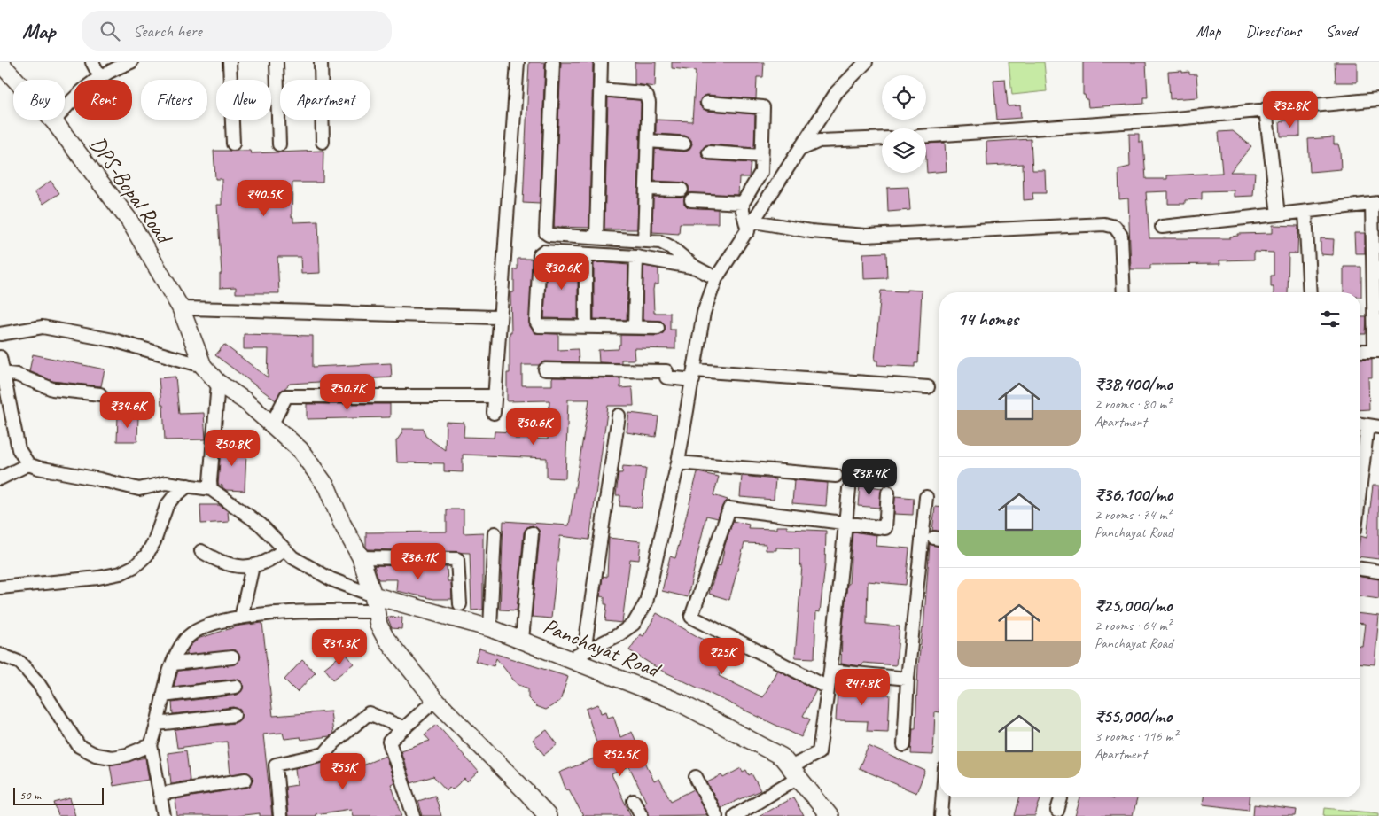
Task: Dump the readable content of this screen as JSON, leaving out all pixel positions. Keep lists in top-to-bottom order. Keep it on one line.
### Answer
{"streets":{"street":["DPS-Bopal Road","Panchayat Road"]},"scale_bar":"50 m","page":{"header":"Map","search":"Search here","nav":["Map","Directions","Saved"],"chip":["Buy","Rent","Filters","New","Apartment"],"price":["₹32.8K","₹40.5K","₹30.6K","₹50.7K","₹34.6K","₹50.6K","₹50.8K","₹38.4K","₹36.1K","₹31.3K","₹25K","₹47.8K","₹52.5K","₹55K"],"heading":"14 homes","list":[{"name":"₹38,400/mo","note":"2 rooms · 80 m² · Apartment"},{"name":"₹36,100/mo","note":"2 rooms · 74 m² · Panchayat Road"},{"name":"₹25,000/mo","note":"2 rooms · 64 m² · Panchayat Road"},{"name":"₹55,000/mo","note":"3 rooms · 116 m² · Apartment"}],"scale":"50 m"}}
